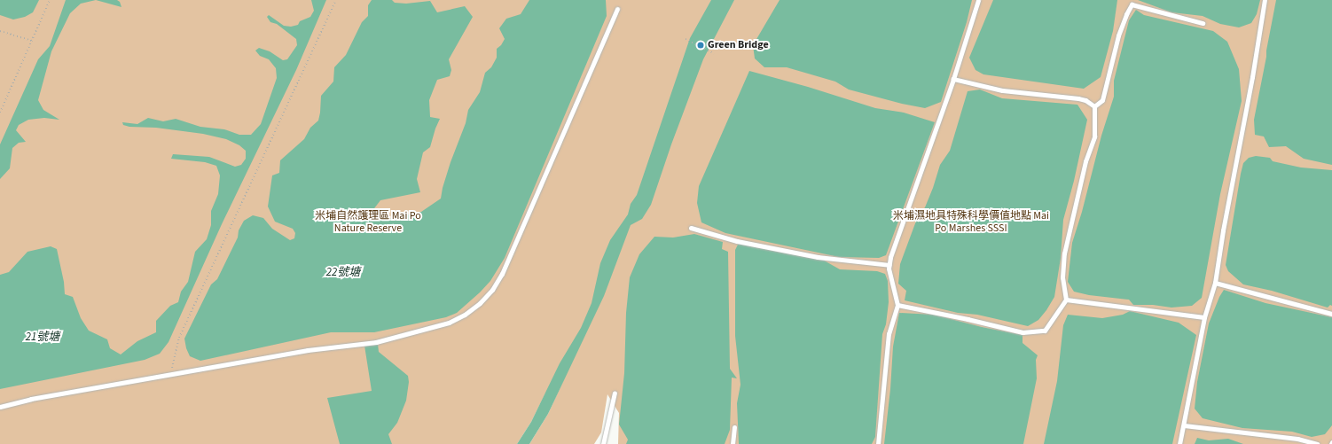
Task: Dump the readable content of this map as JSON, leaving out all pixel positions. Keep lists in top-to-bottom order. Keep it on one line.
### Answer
{"water":["22號塘","21號塘"],"parks":["米埔自然護理區 Mai Po Nature Reserve","米埔濕地具特殊科學價值地點 Mai Po Marshes SSSI"],"places":["Green Bridge"]}
